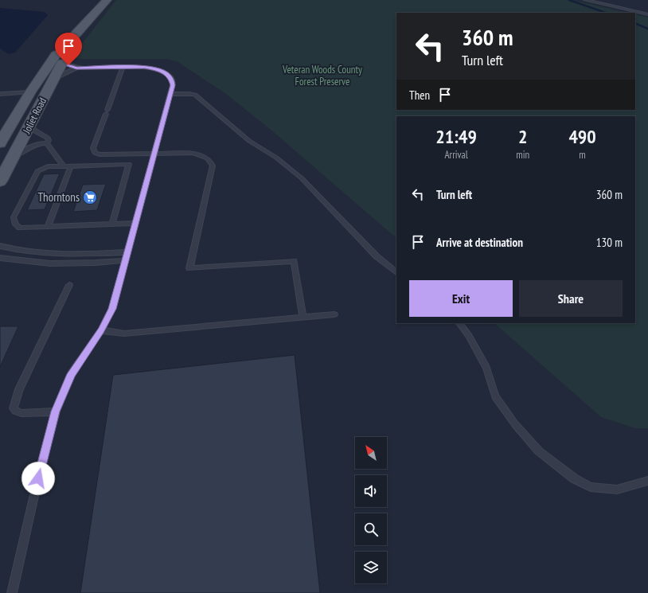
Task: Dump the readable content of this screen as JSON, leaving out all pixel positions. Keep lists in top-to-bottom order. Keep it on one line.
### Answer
{"streets":{"main road":["Joliet Road"]},"parks":["Veteran Woods County Forest Preserve"],"places":{"supermarket":["Thorntons"]},"north":"top left","page":{"turn":["360 m","Turn left"],"then":"Then","eta":["21:49","Arrival","2","min","490","m"],"list":[{"name":"Turn left","value":"360 m"},{"name":"Arrive at destination","value":"130 m"}],"buttons":["Exit","Share"]}}
